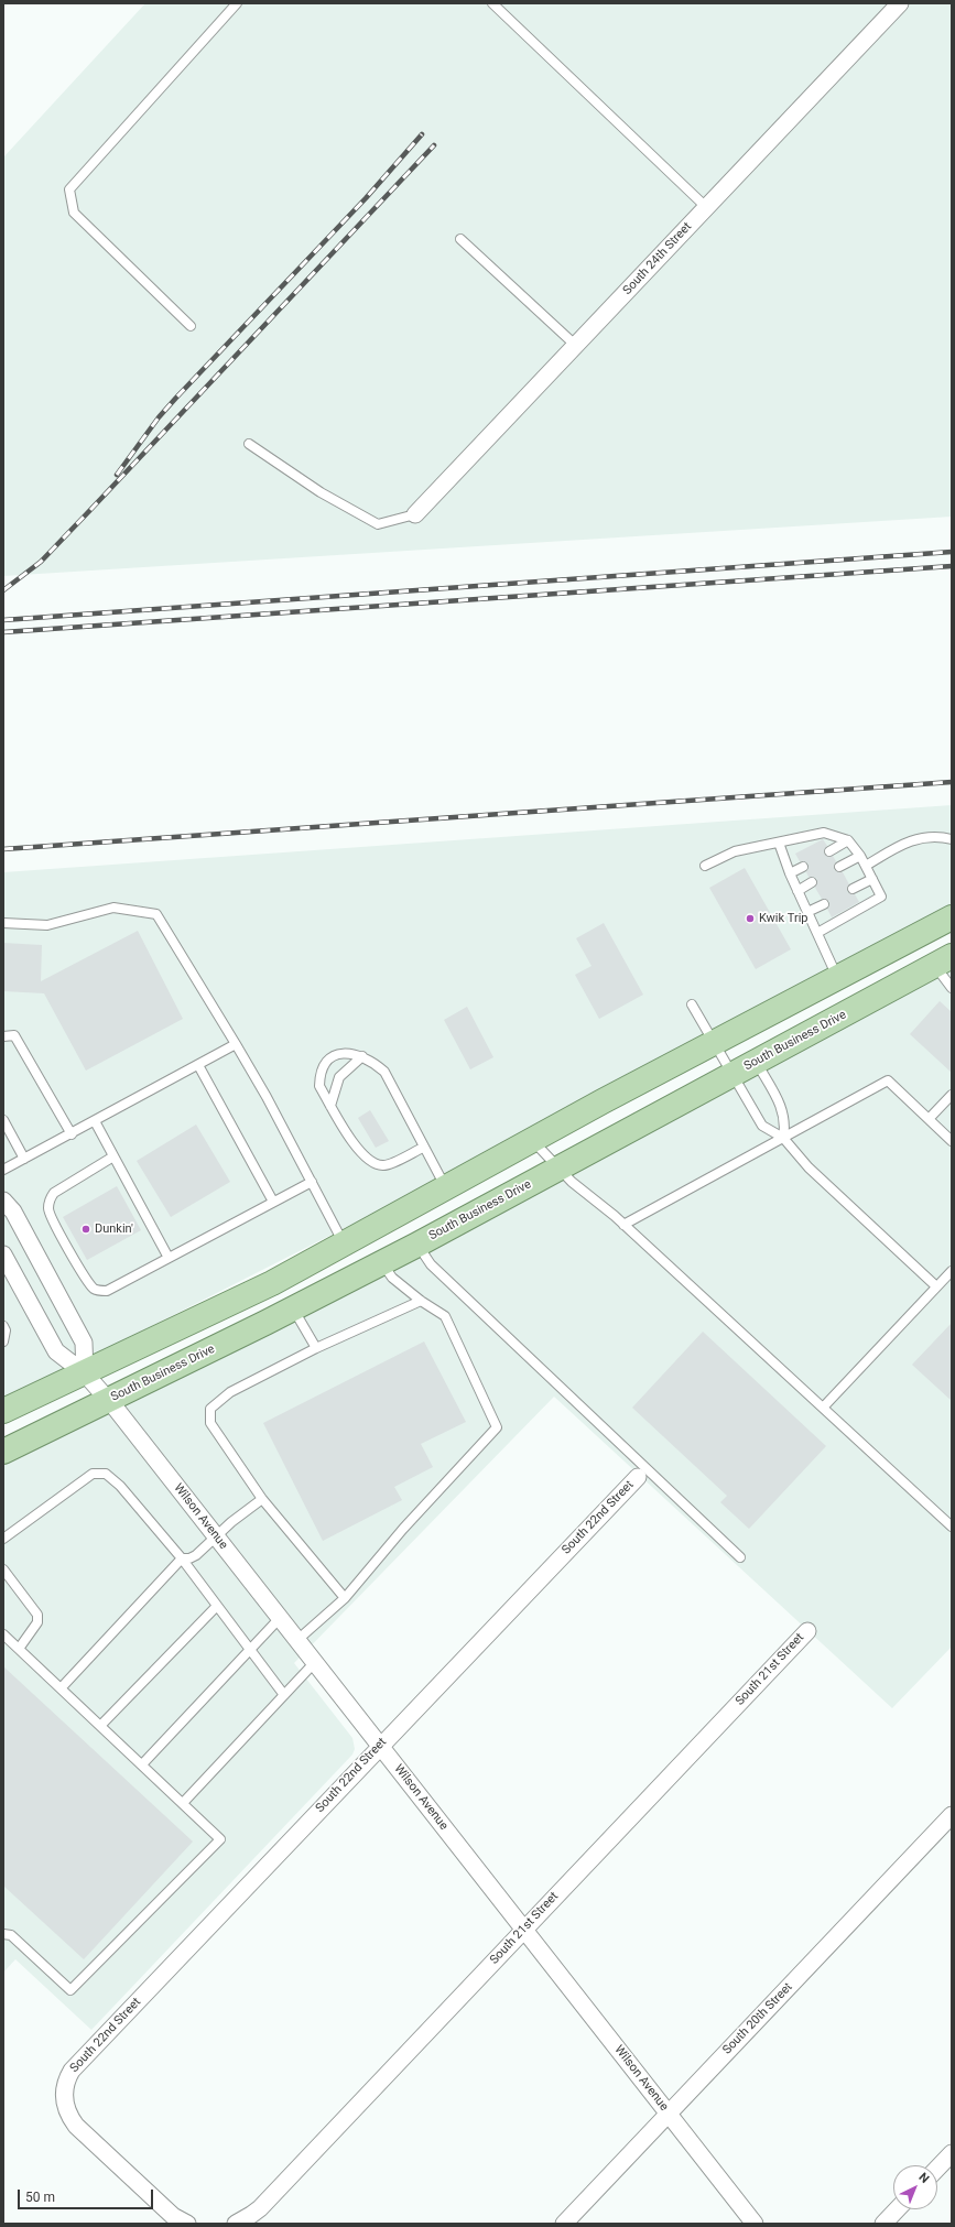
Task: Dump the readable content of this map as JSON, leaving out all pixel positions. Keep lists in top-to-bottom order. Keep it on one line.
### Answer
{"streets":{"main road":["South Business Drive"],"street":["South 24th Street","Wilson Avenue","South 22nd Street","South 21st Street","South 20th Street"]},"crossings":[["South Business Drive","Wilson Avenue"],["Wilson Avenue","South 22nd Street"],["Wilson Avenue","South 21st Street"],["Wilson Avenue","South 20th Street"]],"places":["Kwik Trip","Dunkin'"],"scale_bar":"50 m","north":"top right"}
